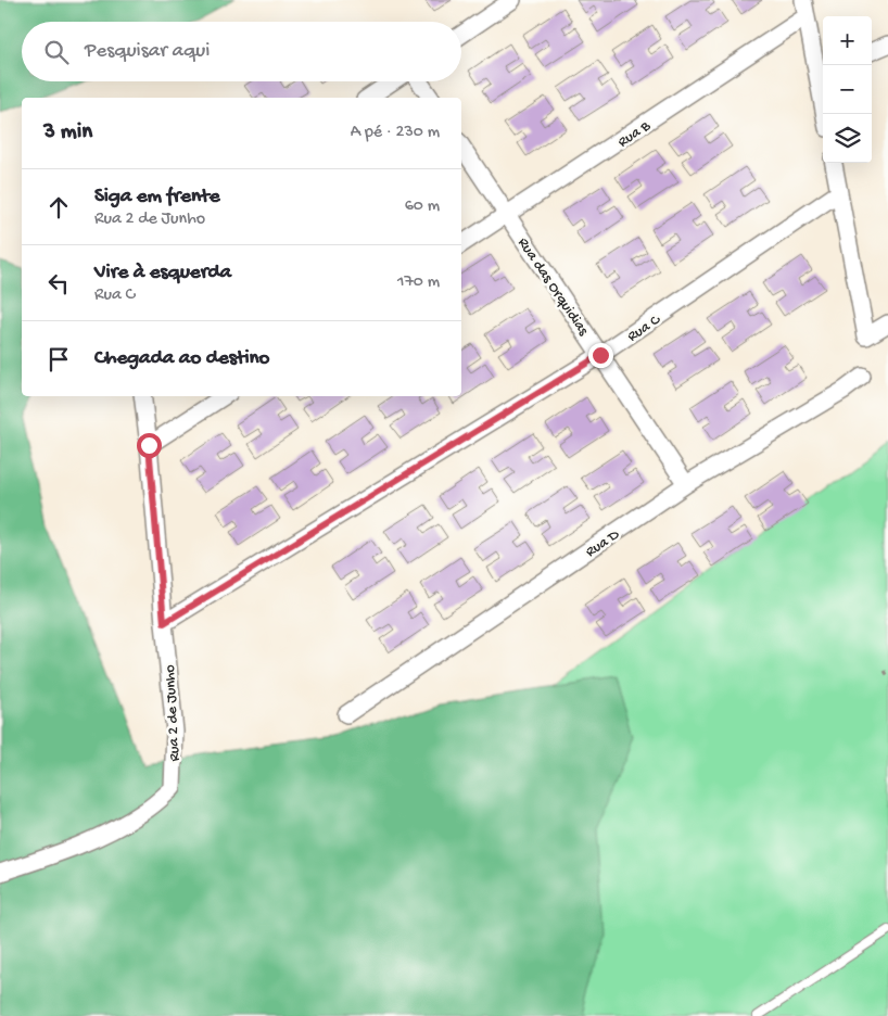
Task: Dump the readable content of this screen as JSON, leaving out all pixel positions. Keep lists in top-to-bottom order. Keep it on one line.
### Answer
{"streets":{"street":["Rua B","Rua das Orquidias","Rua C","Rua D","Rua 2 de Junho"]},"crossings":[["Rua B","Rua das Orquidias"],["Rua das Orquidias","Rua C"],["Rua das Orquidias","Rua D"],["Rua C","Rua 2 de Junho"]],"page":{"map_buttons":["+","−"],"search":"Pesquisar aqui","heading":["3 min","A pé · 230 m"],"list":[["Siga em frente","Rua 2 de Junho","60 m"],["Vire à esquerda","Rua C","170 m"],"Chegada ao destino"]}}
